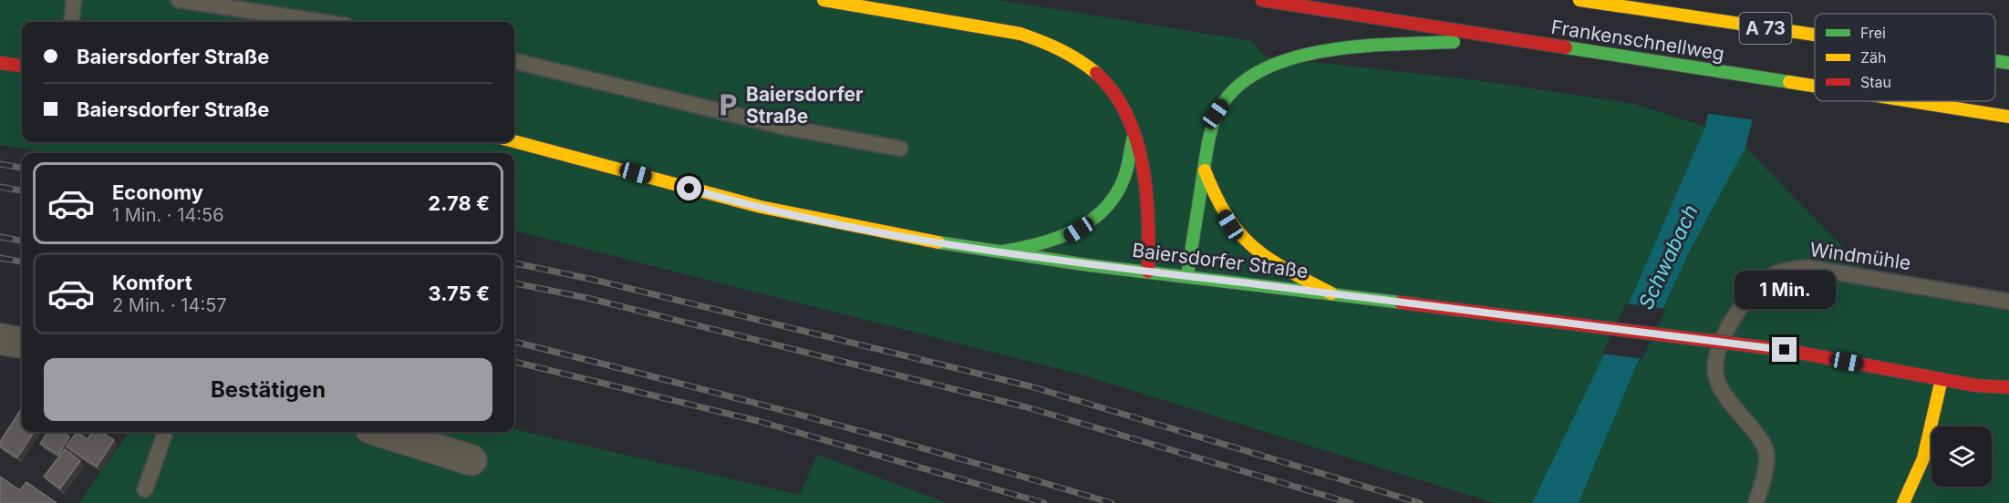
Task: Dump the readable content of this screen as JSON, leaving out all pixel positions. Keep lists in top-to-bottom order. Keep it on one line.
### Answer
{"streets":{"main road":["A 73","Frankenschnellweg","Baiersdorfer Straße"],"lane":["Windmühle"]},"water":["Schwabach"],"places":{"parking":["Baiersdorfer Straße"]},"legend":["Frei","Zäh","Stau"],"page":{"banner":["Baiersdorfer Straße","Baiersdorfer Straße"],"list":[{"name":"Economy","note":"1 Min. · 14:56","value":"2.78 €"},{"name":"Komfort","note":"2 Min. · 14:57","value":"3.75 €"}],"bubble":"1 Min.","buttons":"Bestätigen"}}
